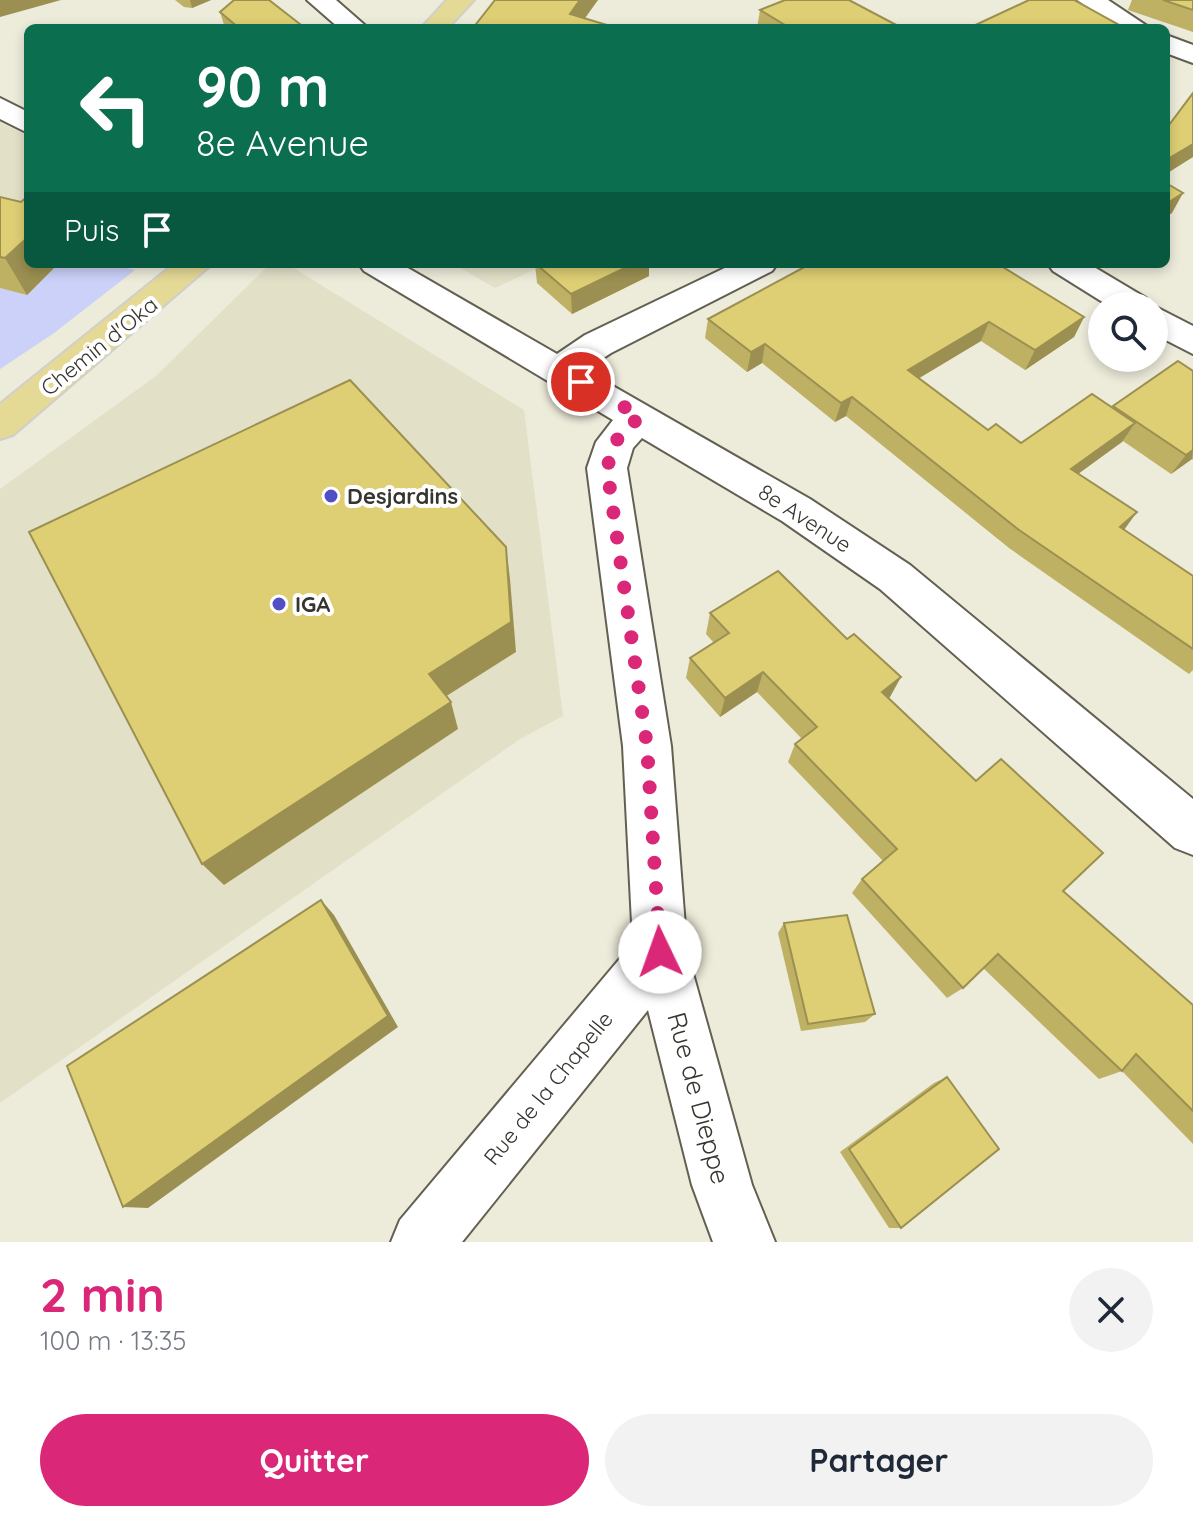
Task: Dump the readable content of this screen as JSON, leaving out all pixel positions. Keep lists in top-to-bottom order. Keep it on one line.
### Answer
{"streets":{"main road":["Chemin d'Oka"],"street":["8e Avenue","Rue de la Chapelle","Rue de Dieppe"]},"crossings":[["Rue de la Chapelle","Rue de Dieppe"]],"places":["Desjardins","IGA"],"page":{"turn":["90 m","8e Avenue"],"then":"Puis","heading":["2 min","100 m · 13:35"],"buttons":["Quitter","Partager"]}}
